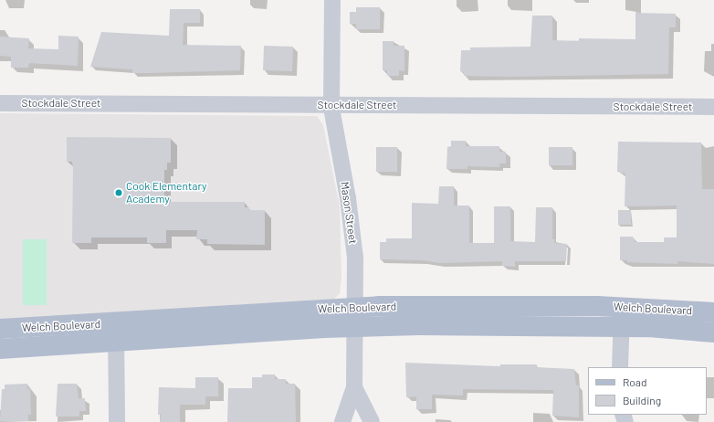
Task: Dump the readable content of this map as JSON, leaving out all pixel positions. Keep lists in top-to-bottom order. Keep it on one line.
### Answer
{"streets":{"main road":["Welch Boulevard"],"street":["Stockdale Street","Mason Street"]},"crossings":[["Stockdale Street","Mason Street"],["Mason Street","Welch Boulevard"]],"places":["Cook Elementary Academy"],"legend":["Road","Building"]}
